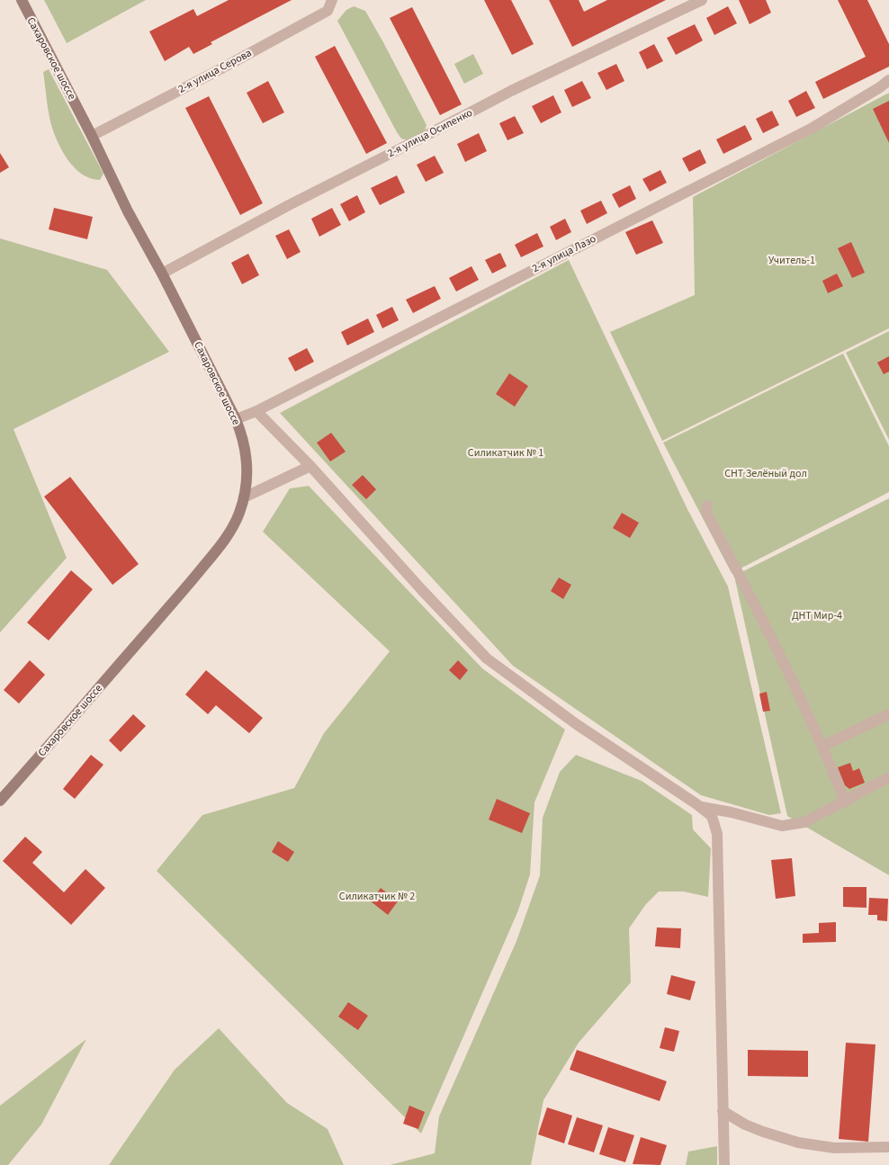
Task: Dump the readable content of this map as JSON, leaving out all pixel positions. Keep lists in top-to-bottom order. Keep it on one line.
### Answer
{"streets":{"main road":["Сахаровское шоссе"],"street":["2-я улица Серова","2-я улица Осипенко","2-я улица Лазо"]},"crossings":[["Сахаровское шоссе","2-я улица Серова"],["Сахаровское шоссе","2-я улица Осипенко"],["Сахаровское шоссе","2-я улица Лазо"]],"parks":["Учитель-1","Силикатчик № 1","СНТ Зелёный дол","ДНТ Мир-4","Силикатчик № 2"]}
